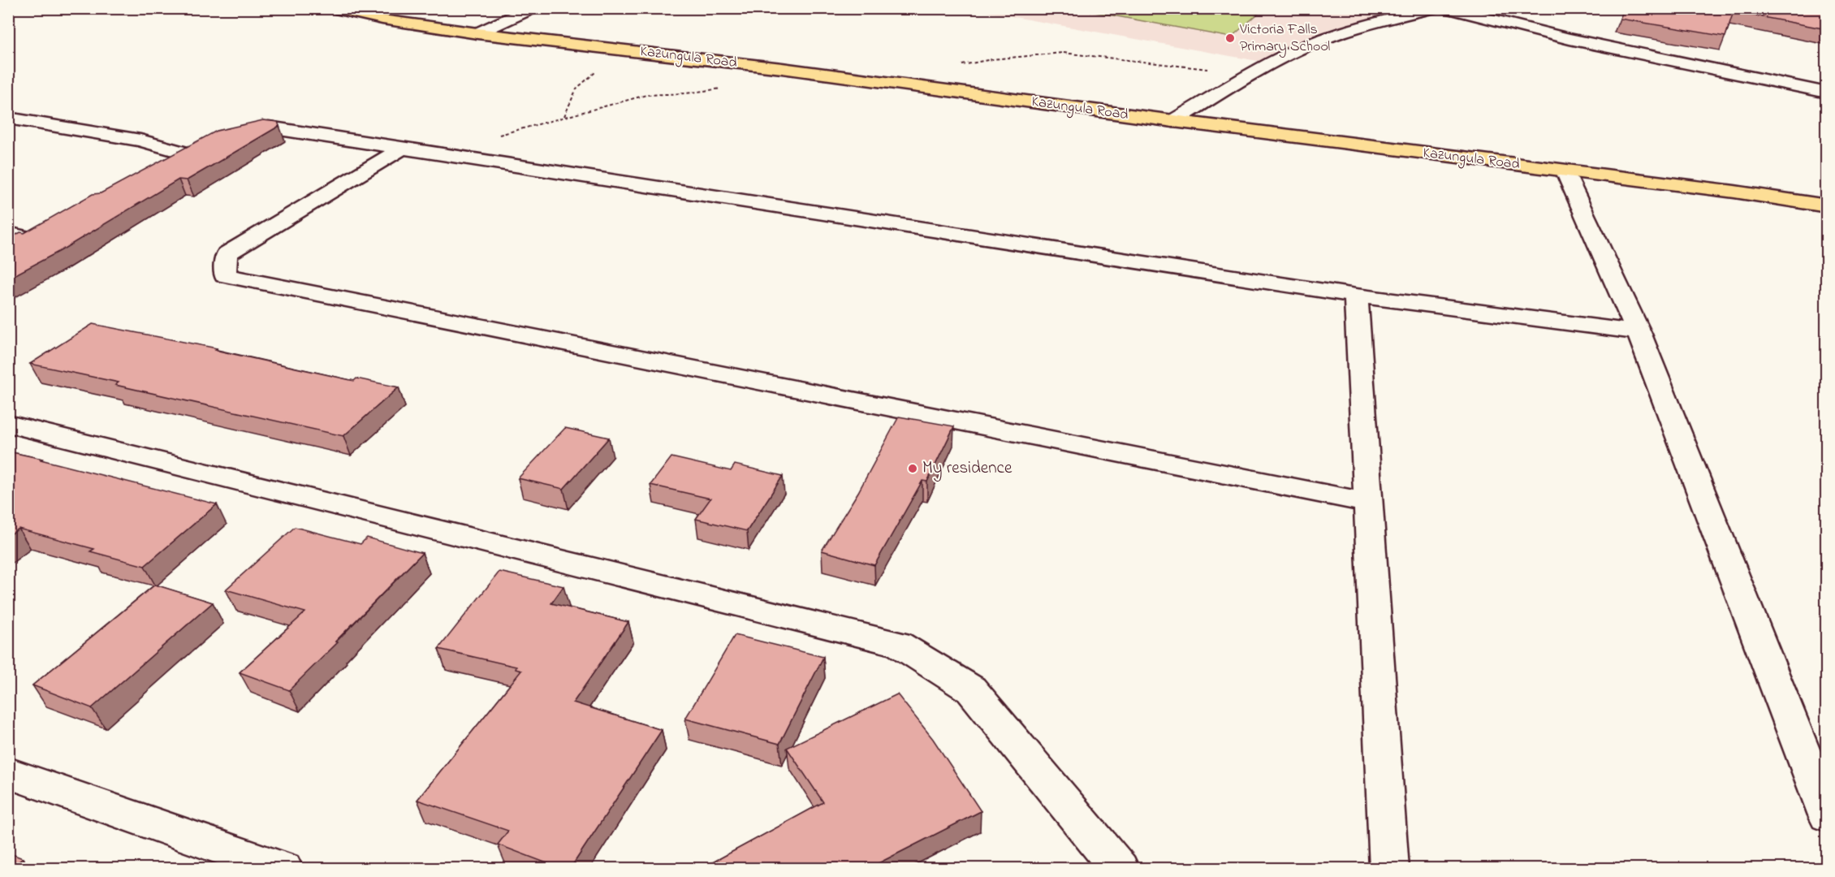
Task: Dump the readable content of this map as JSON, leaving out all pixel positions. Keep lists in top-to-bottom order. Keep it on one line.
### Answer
{"streets":{"main road":["Kazungula Road"]},"places":["Victoria Falls Primary School","My residence"]}
